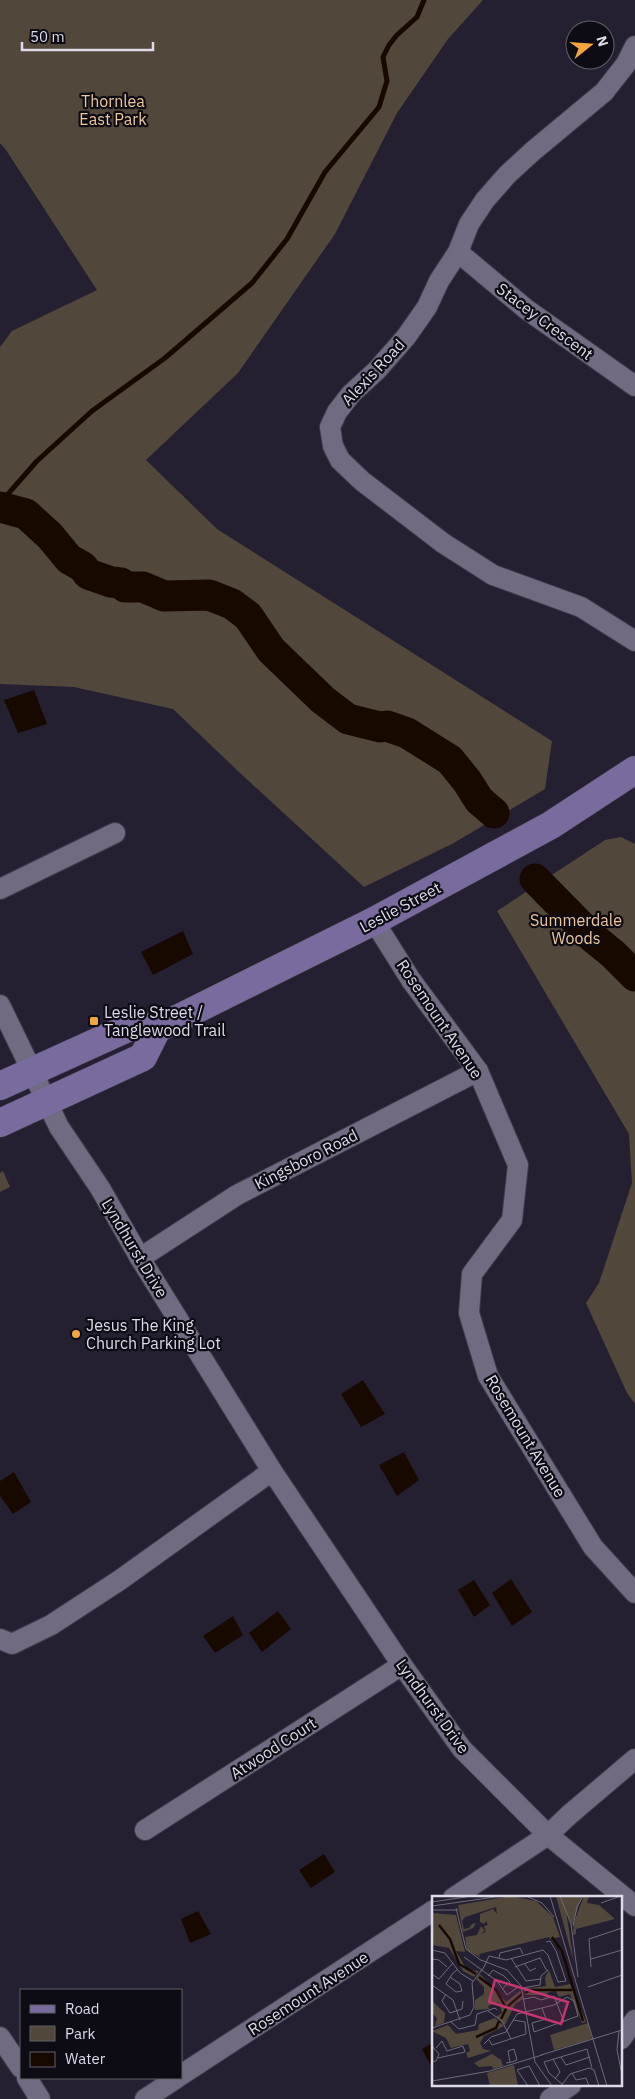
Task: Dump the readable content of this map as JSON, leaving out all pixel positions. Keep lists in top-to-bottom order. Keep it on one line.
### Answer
{"streets":{"main road":["Leslie Street"],"street":["Stacey Crescent","Alexis Road","Rosemount Avenue","Kingsboro Road","Lyndhurst Drive","Atwood Court"]},"crossings":[["Stacey Crescent","Alexis Road"],["Leslie Street","Rosemount Avenue"],["Rosemount Avenue","Kingsboro Road"],["Kingsboro Road","Lyndhurst Drive"],["Lyndhurst Drive","Atwood Court"]],"parks":["Thornlea East Park","Summerdale Woods"],"places":{"transit":["Leslie Street / Tanglewood Trail"],"other":["Jesus The King Church Parking Lot"]},"legend":["Road","Park","Water"],"scale_bar":"50 m","north":"right"}
